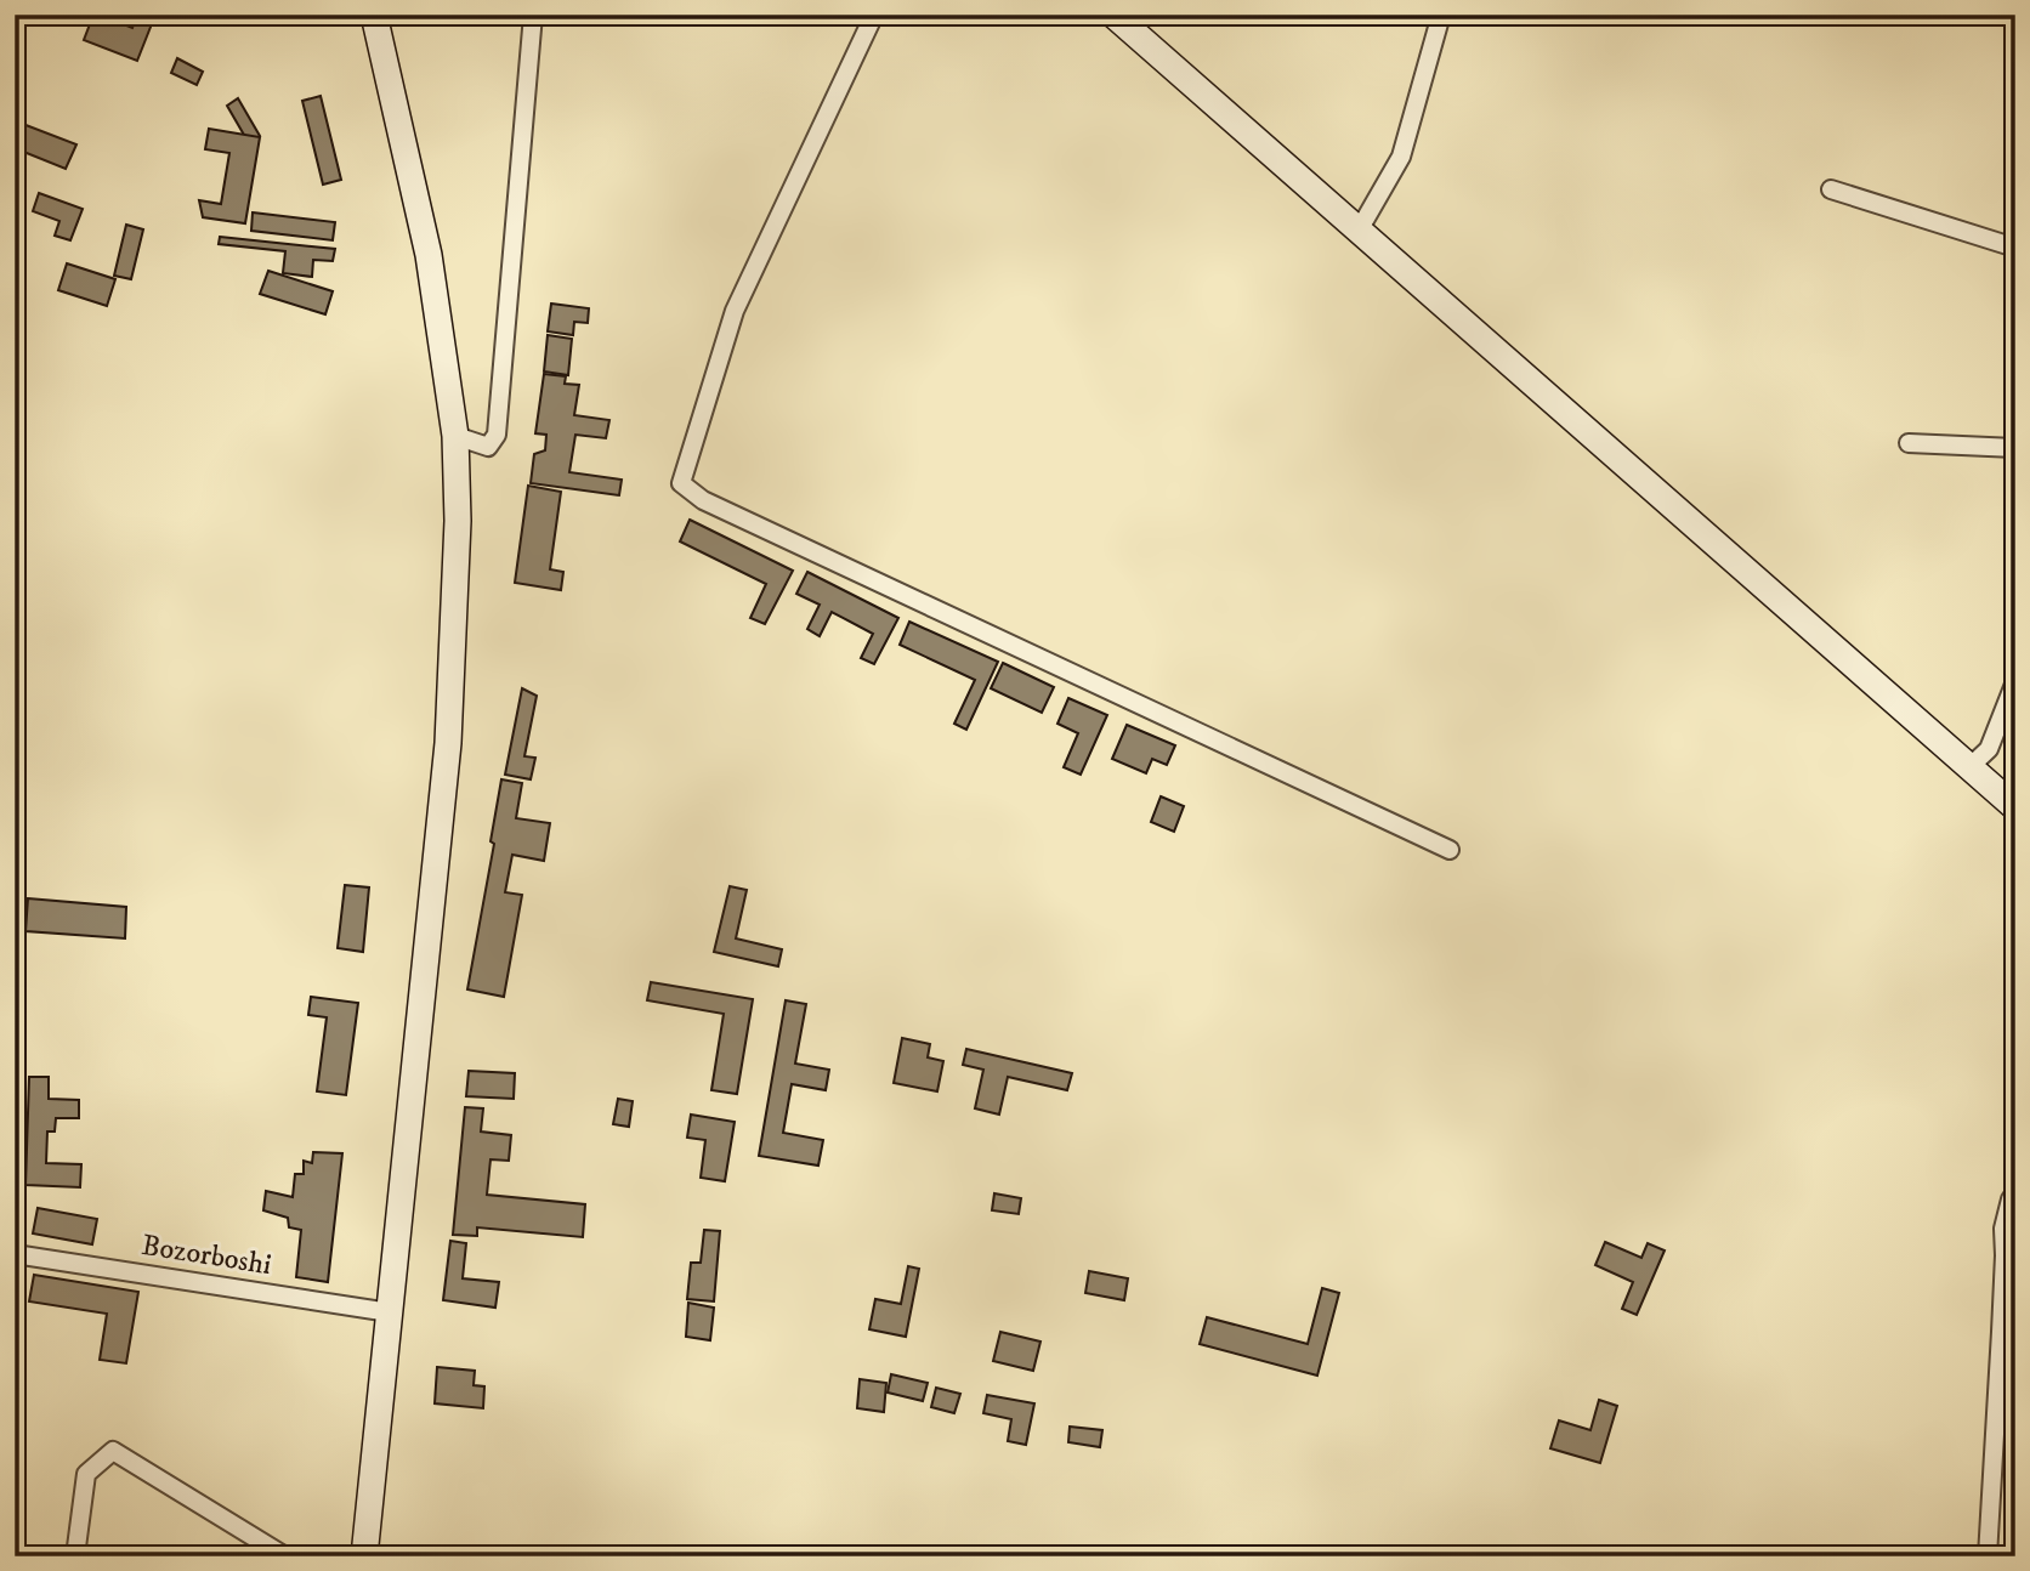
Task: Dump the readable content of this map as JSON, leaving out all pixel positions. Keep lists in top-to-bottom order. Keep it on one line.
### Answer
{"streets":{"street":["Bozorboshi"]}}
